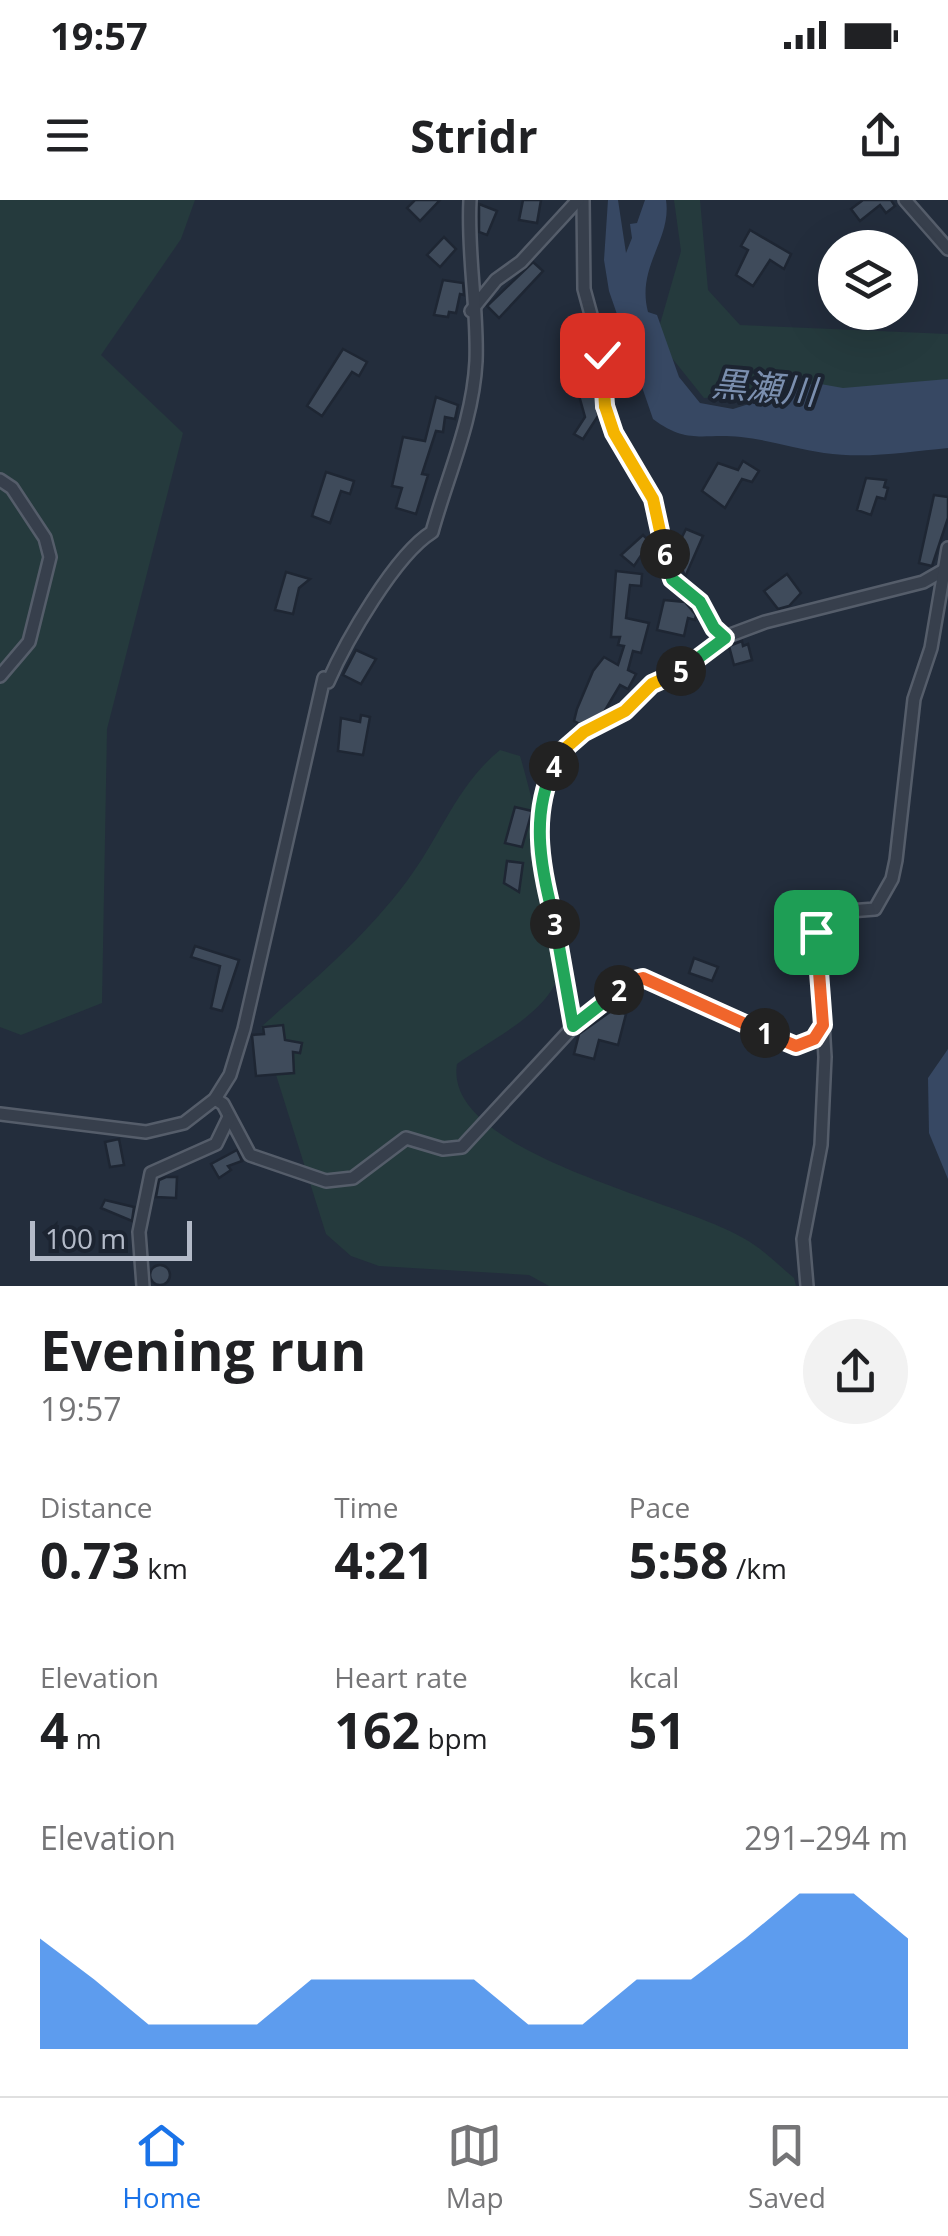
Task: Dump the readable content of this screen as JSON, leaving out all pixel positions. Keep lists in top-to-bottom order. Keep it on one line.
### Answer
{"water":["黒瀬川"],"scale_bar":"100 m","page":{"status":"19:57","header":"Stridr","pins":["6","5","4","3","2","1"],"scale":"100 m","heading":["Evening run","19:57"],"stats":[["Distance","0.73 km"],["Time","4:21"],["Pace","5:58 /km"],["Elevation","4 m"],["Heart rate","162 bpm"],["kcal","51"]],"chart":["Elevation","291–294 m"],"tabs":["Home","Map","Saved"]}}
